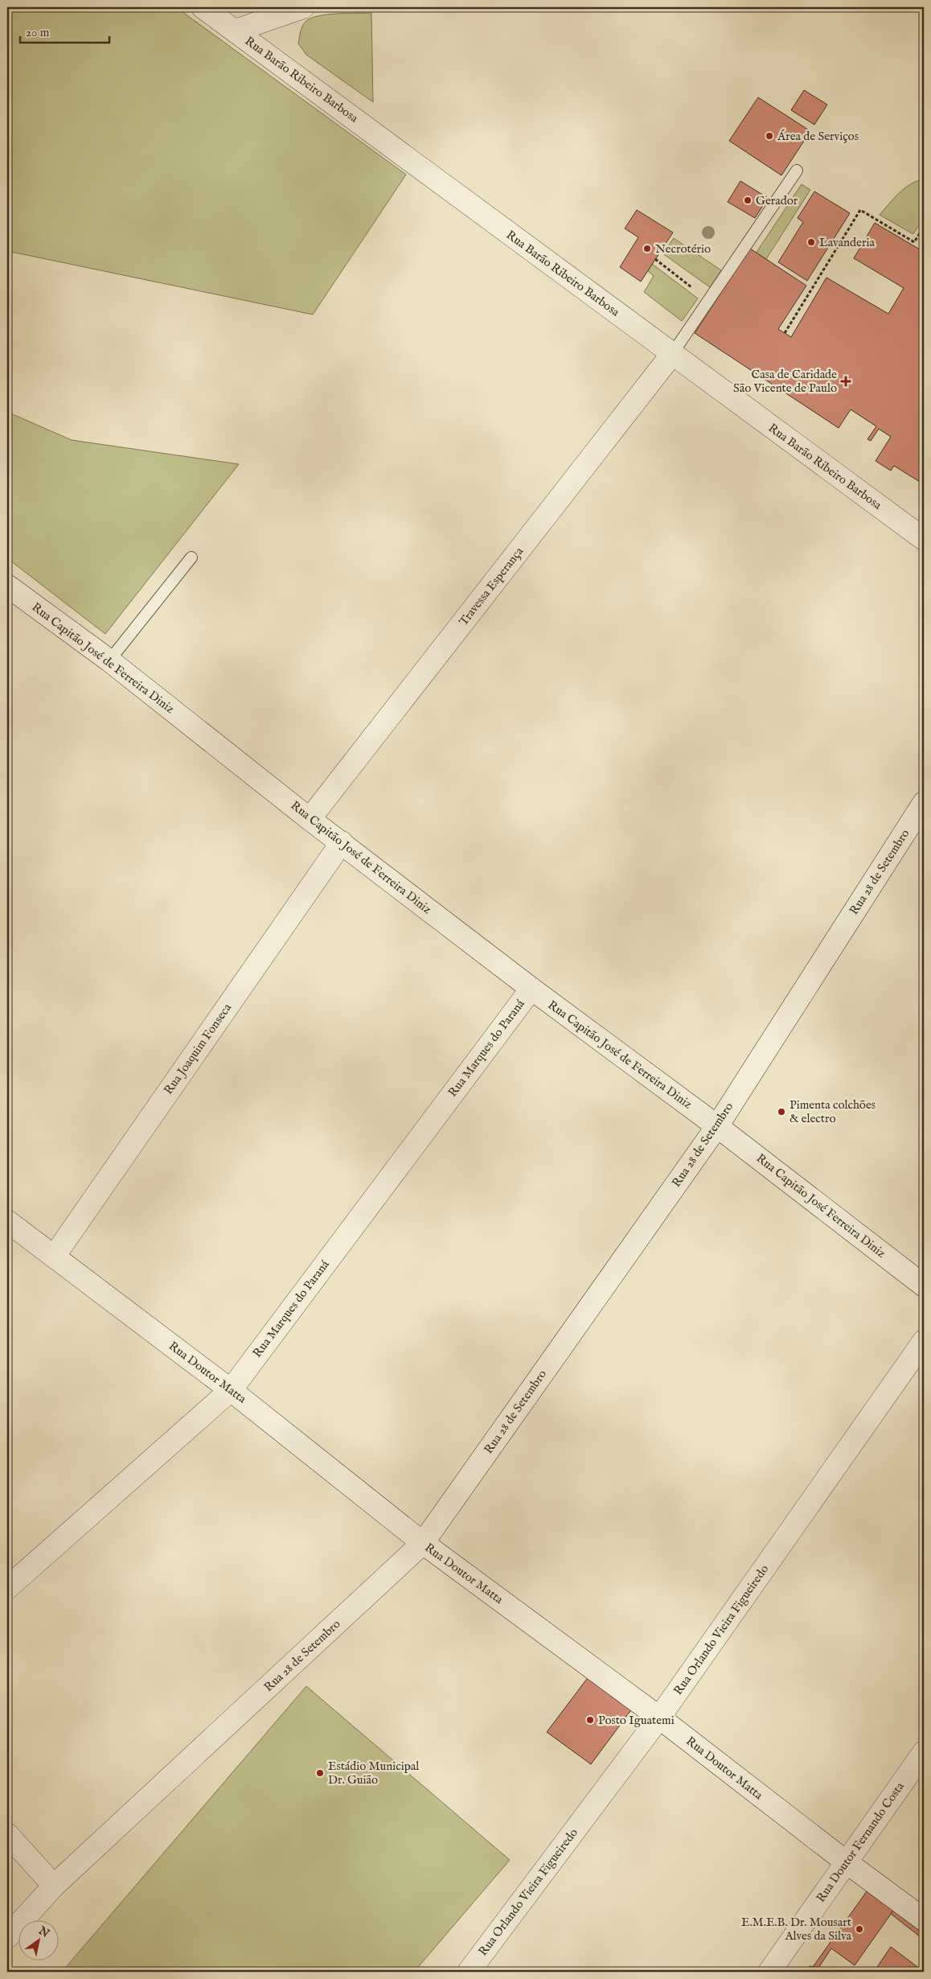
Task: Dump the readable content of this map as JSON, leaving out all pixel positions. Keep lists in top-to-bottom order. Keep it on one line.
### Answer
{"streets":{"street":["Rua Barão Ribeiro Barbosa","Travessa Esperança","Rua Capitão José de Ferreira Diniz","Rua 28 de Setembro","Rua Marques do Paraná","Rua Joaquim Fonseca","Rua Capitão José Ferreira Diniz","Rua Doutor Matta","Rua Orlando Vieira Figueiredo","Rua Doutor Fernando Costa"]},"crossings":[["Rua Barão Ribeiro Barbosa","Travessa Esperança"],["Travessa Esperança","Rua Capitão José de Ferreira Diniz"],["Rua Capitão José de Ferreira Diniz","Rua 28 de Setembro"],["Rua Capitão José de Ferreira Diniz","Rua Marques do Paraná"],["Rua Capitão José de Ferreira Diniz","Rua Joaquim Fonseca"],["Rua Capitão José de Ferreira Diniz","Rua Capitão José Ferreira Diniz"],["Rua 28 de Setembro","Rua Capitão José Ferreira Diniz"],["Rua 28 de Setembro","Rua Doutor Matta"],["Rua Marques do Paraná","Rua Doutor Matta"],["Rua Joaquim Fonseca","Rua Doutor Matta"],["Rua Doutor Matta","Rua Orlando Vieira Figueiredo"],["Rua Doutor Matta","Rua Doutor Fernando Costa"]],"places":{"other":["Área de Serviços","Gerador","Lavanderia","Necrotério","Pimenta colchões & electro","Posto Iguatemi","Estádio Municipal Dr. Guião","E.M.E.B. Dr. Mousart Alves da Silva"],"health":["Casa de Caridade São Vicente de Paulo"]},"scale_bar":"20 m","north":"top right"}
